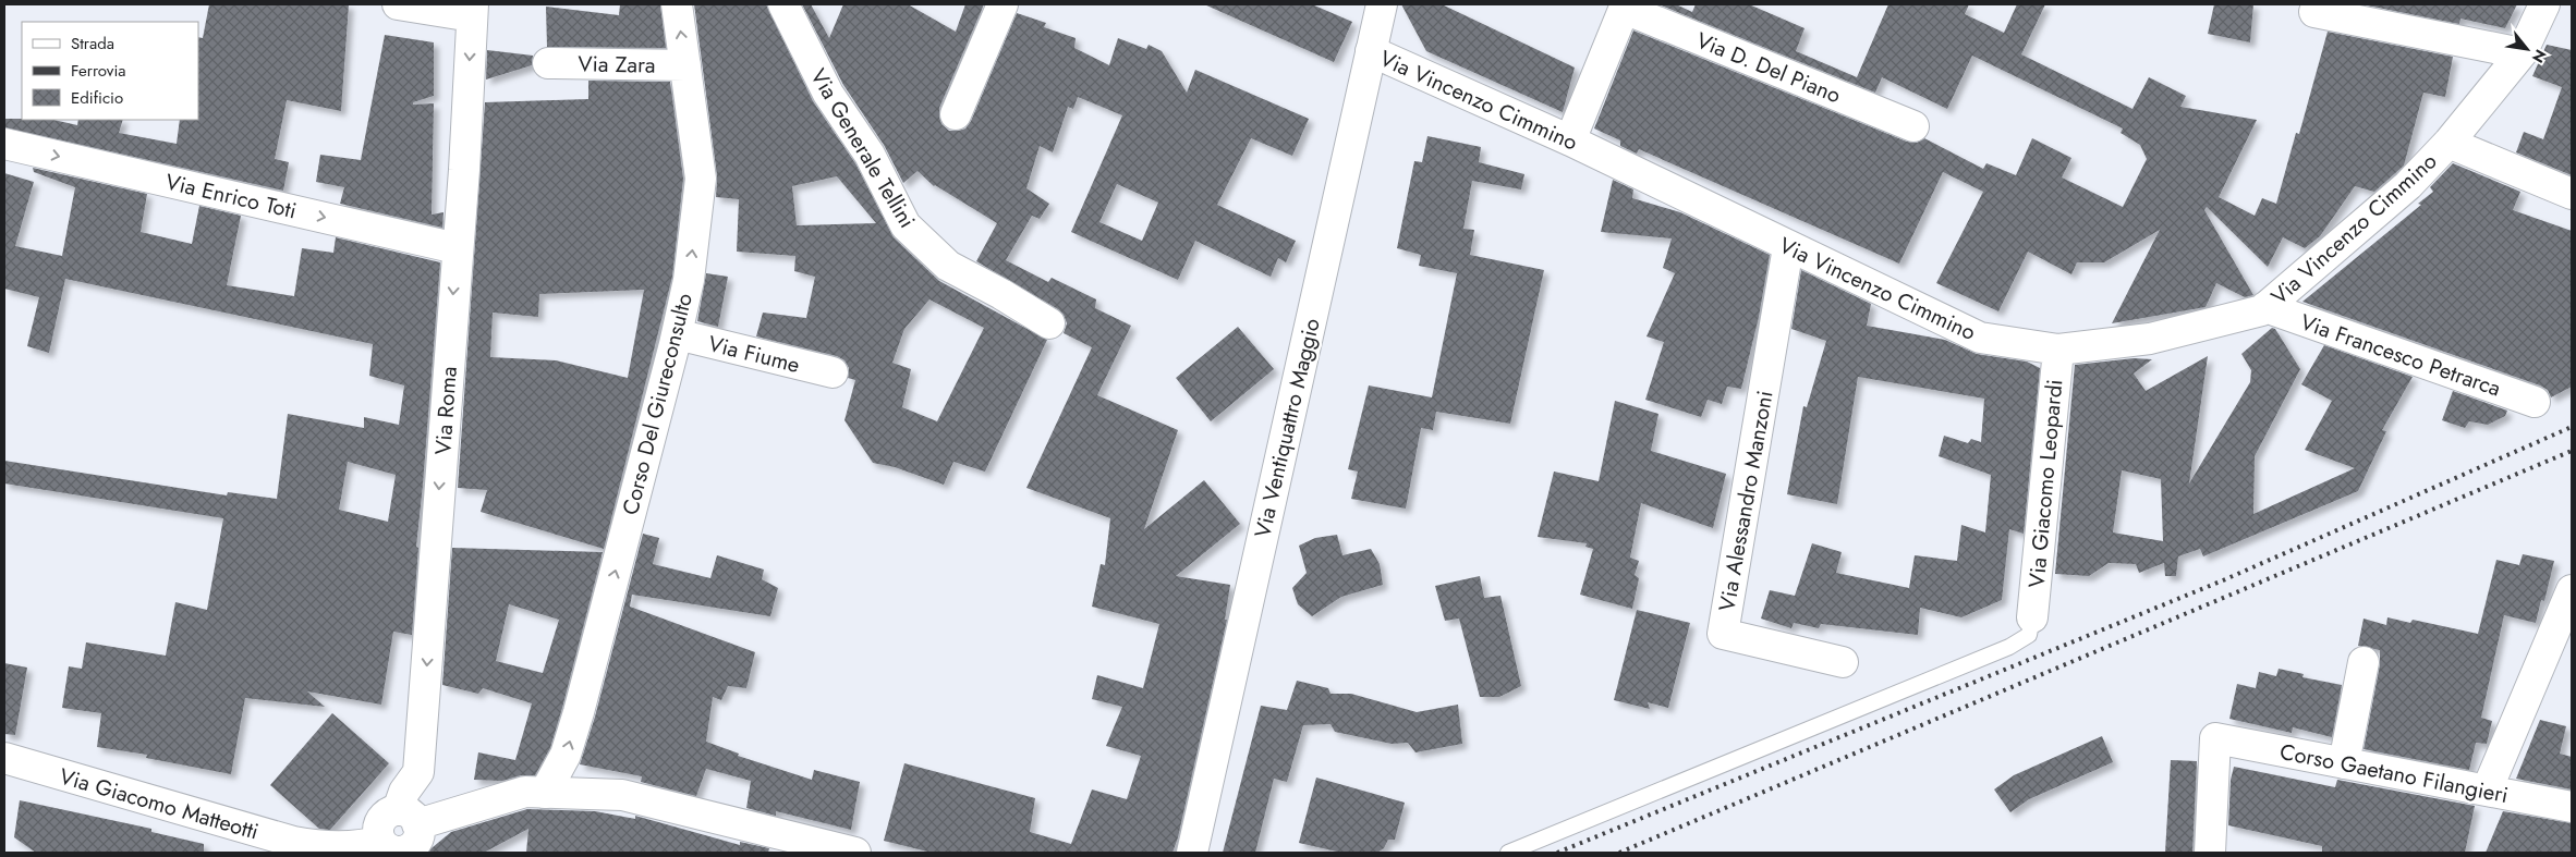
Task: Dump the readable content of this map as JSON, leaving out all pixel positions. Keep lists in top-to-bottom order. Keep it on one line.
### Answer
{"streets":{"street":["Via Zara","Via D. Del Piano","Via Vincenzo Cimmino","Via Generale Tellini","Via Enrico Toti","Via Fiume","Via Francesco Petrarca","Corso Del Giureconsulto","Via Roma","Via Ventiquattro Maggio","Via Giacomo Leopardi","Via Alessandro Manzoni","Corso Gaetano Filangieri","Via Giacomo Matteotti"]},"crossings":[["Via Zara","Corso Del Giureconsulto"],["Via Vincenzo Cimmino","Via Francesco Petrarca"],["Via Vincenzo Cimmino","Via Ventiquattro Maggio"],["Via Vincenzo Cimmino","Via Giacomo Leopardi"],["Via Vincenzo Cimmino","Via Alessandro Manzoni"],["Via Enrico Toti","Via Roma"],["Via Fiume","Corso Del Giureconsulto"]],"one_way":["Via Enrico Toti","Corso Del Giureconsulto","Via Roma"],"legend":["Strada","Ferrovia","Edificio"],"north":"bottom right"}
